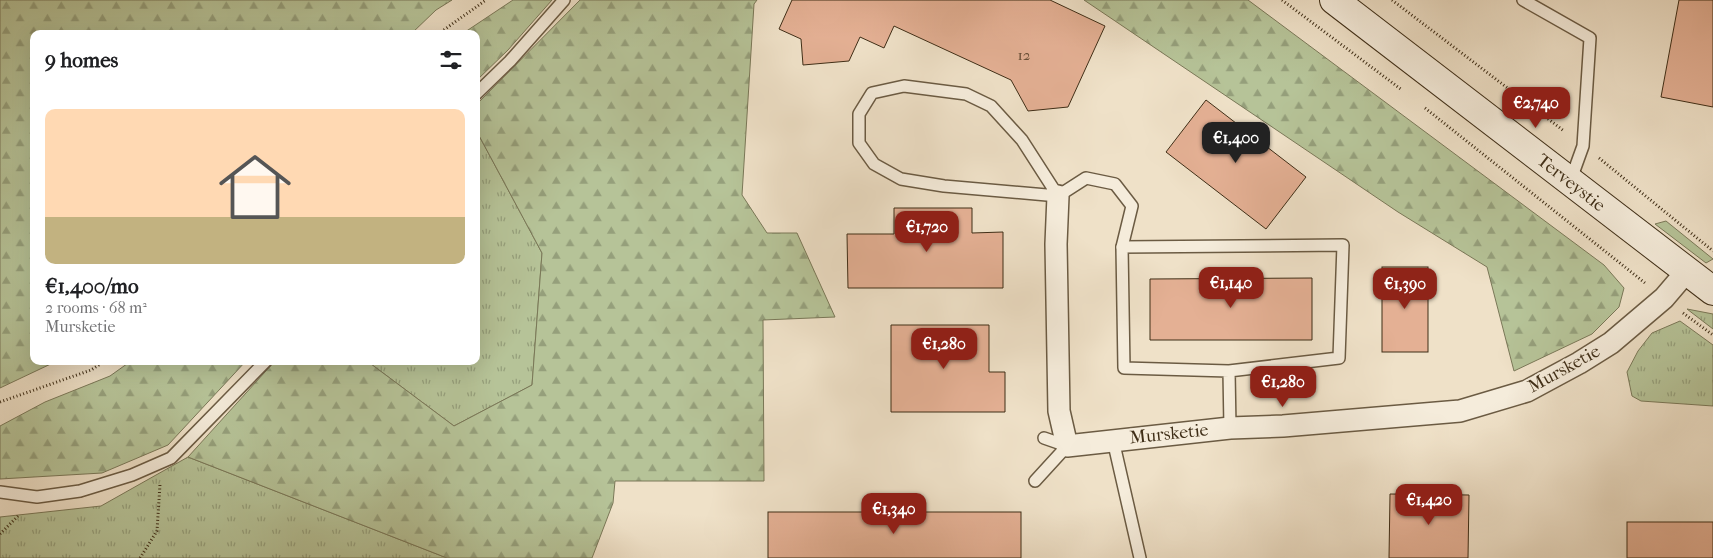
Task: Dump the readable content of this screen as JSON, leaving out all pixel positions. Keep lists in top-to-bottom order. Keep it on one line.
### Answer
{"streets":{"main road":["Terveystie"],"street":["Mursketie"]},"crossings":[["Terveystie","Mursketie"]],"house_numbers":["12"],"page":{"heading":"9 homes","price":["€2,740","€1,400","€1,720","€1,140","€1,390","€1,280","€1,280","€1,420","€1,340"],"list":[{"name":"€1,400/mo","note":"2 rooms · 68 m² · Mursketie"}]}}
